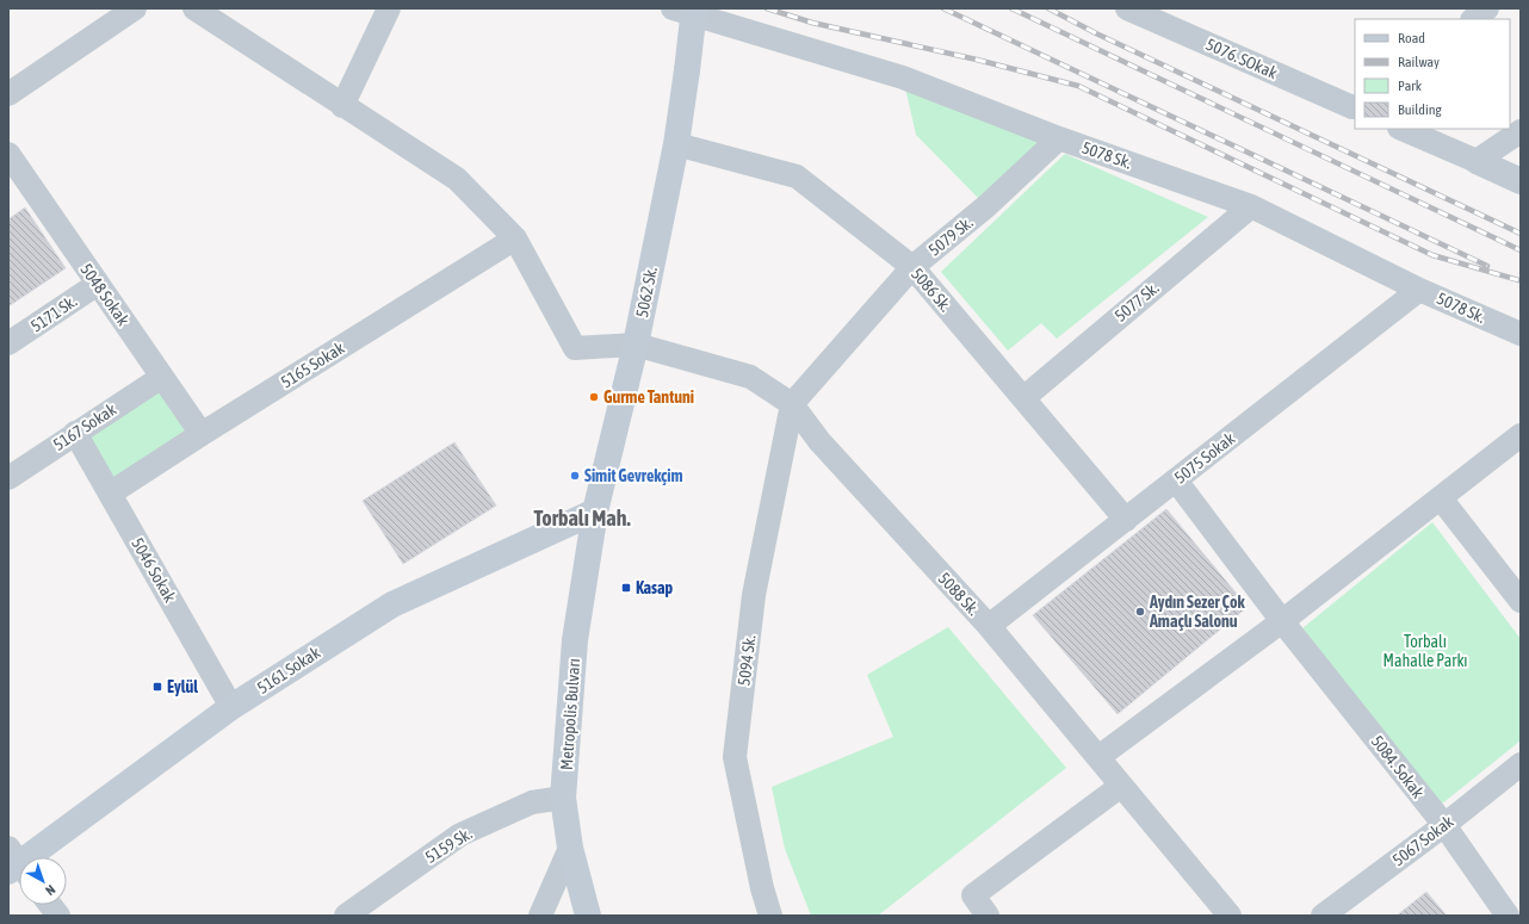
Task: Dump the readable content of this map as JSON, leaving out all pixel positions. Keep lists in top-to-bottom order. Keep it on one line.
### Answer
{"streets":{"main road":["5062 Sk.","5161 Sokak","Metropolis Bulvarı"],"street":["5076. SOkak","5078 Sk.","5079 Sk.","5086 Sk.","5048 Sokak","5077 Sk.","5171 Sk.","5165 Sokak","5167 Sokak","5075 Sokak","5046 Sokak","5088 Sk.","5094 Sk.","5084. Sokak","5067 Sokak","5159 Sk."]},"crossings":[["5078 Sk.","5079 Sk."],["5078 Sk.","5062 Sk."],["5078 Sk.","5077 Sk."],["5078 Sk.","5075 Sokak"],["5079 Sk.","5086 Sk."],["5079 Sk.","5088 Sk."],["5079 Sk.","5094 Sk."],["5086 Sk.","5062 Sk."],["5086 Sk.","5077 Sk."],["5086 Sk.","5075 Sokak"],["5062 Sk.","5088 Sk."],["5062 Sk.","5161 Sokak"],["5062 Sk.","Metropolis Bulvarı"],["5048 Sokak","5171 Sk."],["5048 Sokak","5165 Sokak"],["5048 Sokak","5167 Sokak"],["5165 Sokak","5046 Sokak"],["5165 Sokak","5088 Sk."],["5167 Sokak","5046 Sokak"],["5075 Sokak","5088 Sk."],["5075 Sokak","5084. Sokak"],["5046 Sokak","5161 Sokak"],["5088 Sk.","5094 Sk."],["5161 Sokak","Metropolis Bulvarı"],["Metropolis Bulvarı","5159 Sk."],["5084. Sokak","5067 Sokak"]],"districts":["Torbalı Mah."],"parks":["Torbalı Mahalle Parkı"],"places":{"other":["Gurme Tantuni","Simit Gevrekçim","Aydın Sezer Çok Amaçlı Salonu"],"transit":["Kasap","Eylül"]},"legend":["Road","Railway","Park","Building"],"north":"bottom right"}
